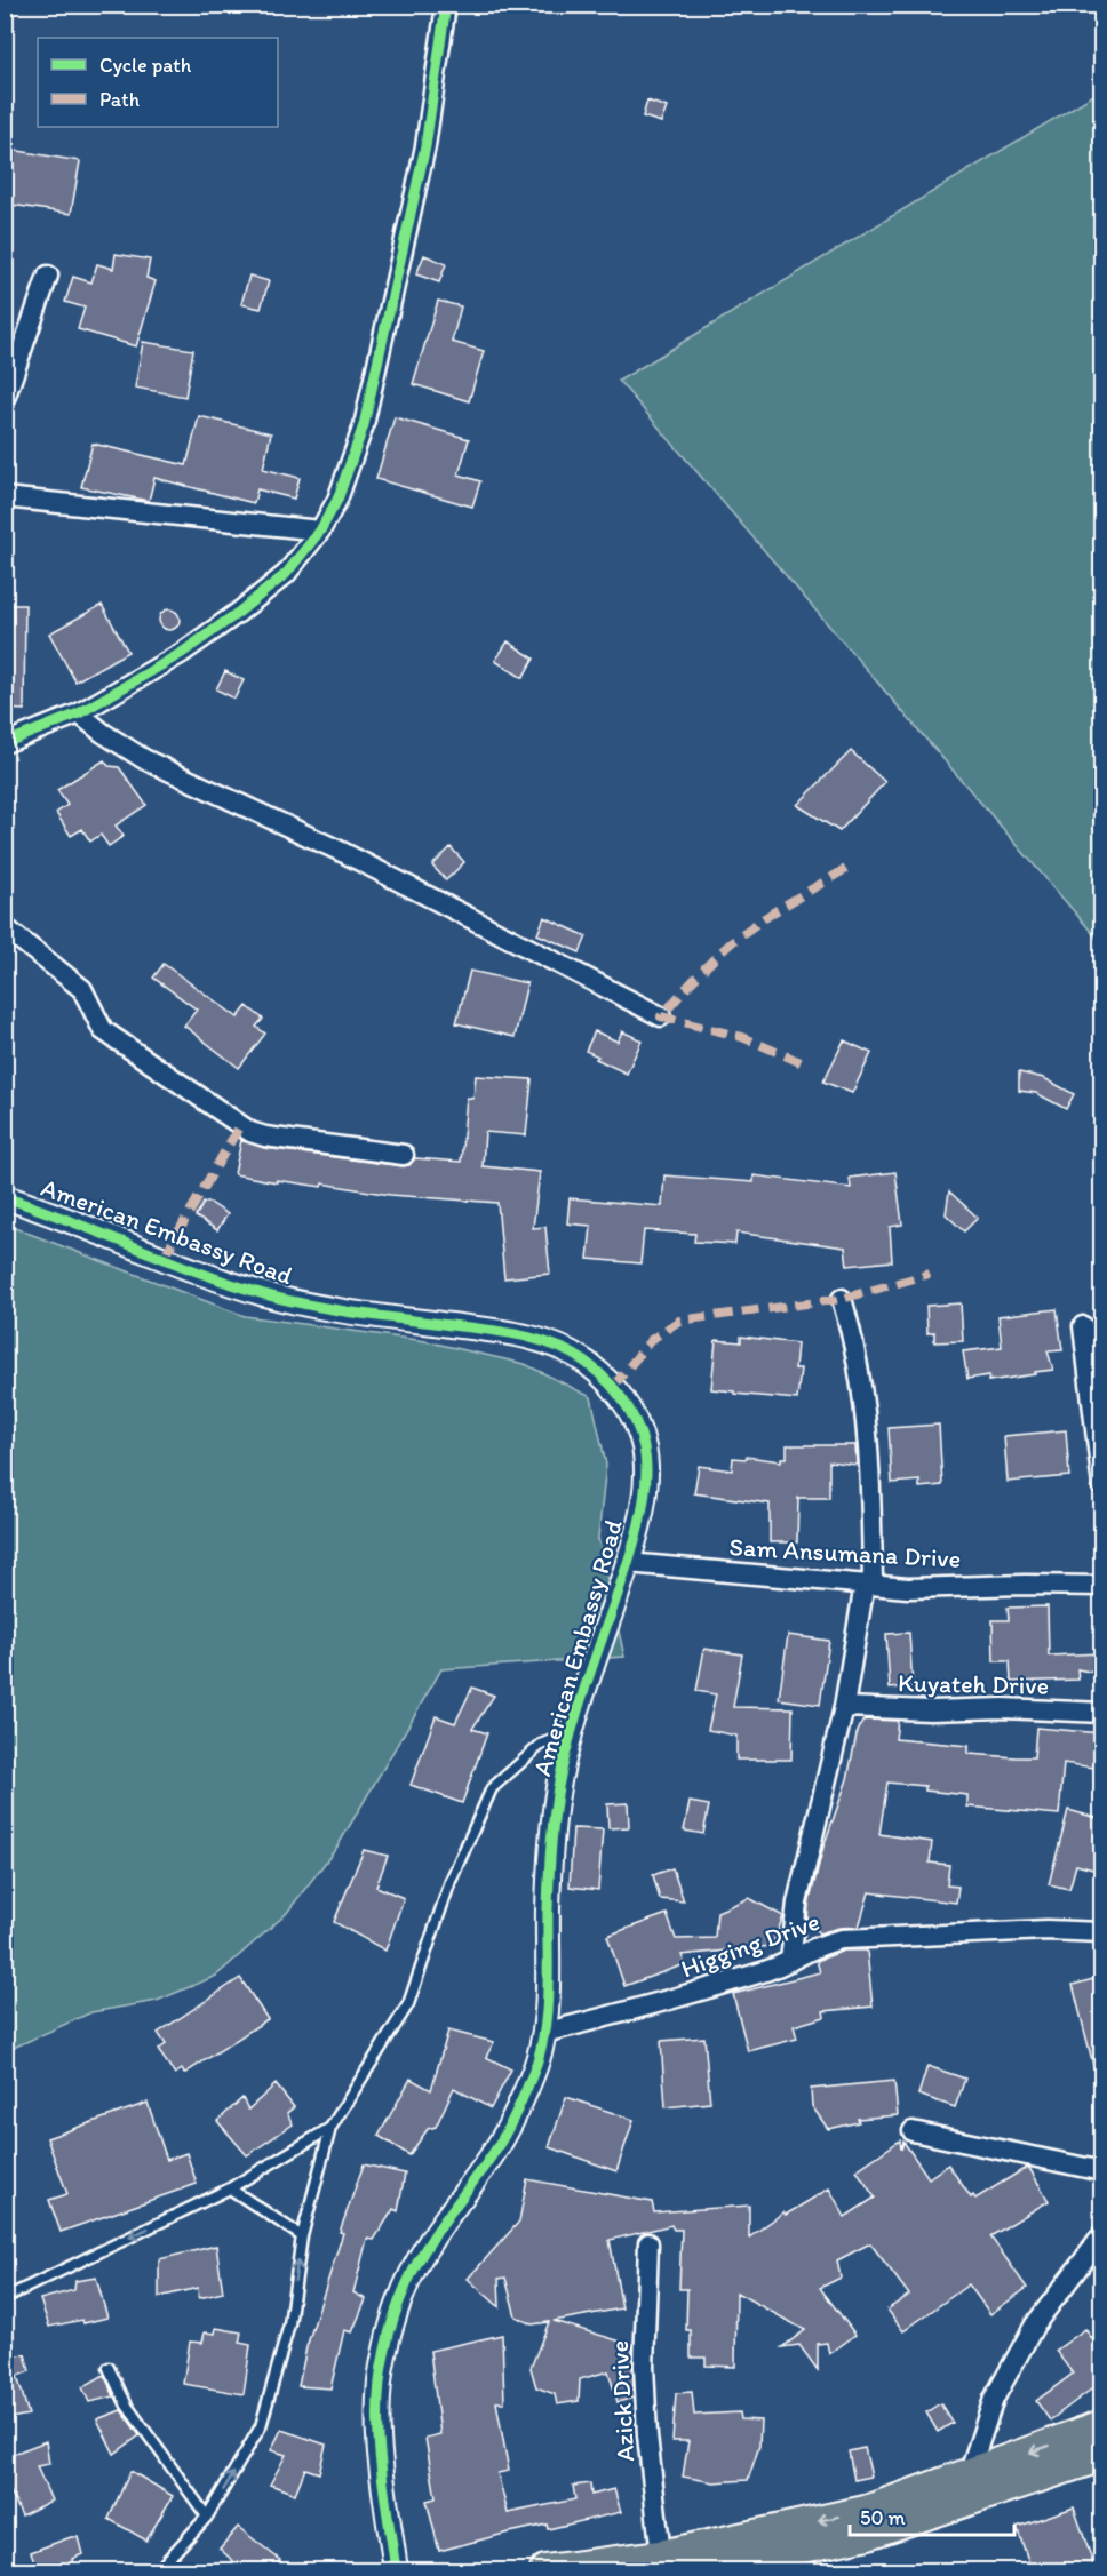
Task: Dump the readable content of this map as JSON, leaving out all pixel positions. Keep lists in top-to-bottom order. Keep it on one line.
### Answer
{"streets":{"street":["American Embassy Road","Sam Ansumana Drive","Kuyateh Drive","Higging Drive","Azick Drive"]},"crossings":[["American Embassy Road","Sam Ansumana Drive"],["American Embassy Road","Higging Drive"]],"legend":["Cycle path","Path"],"scale_bar":"50 m"}
